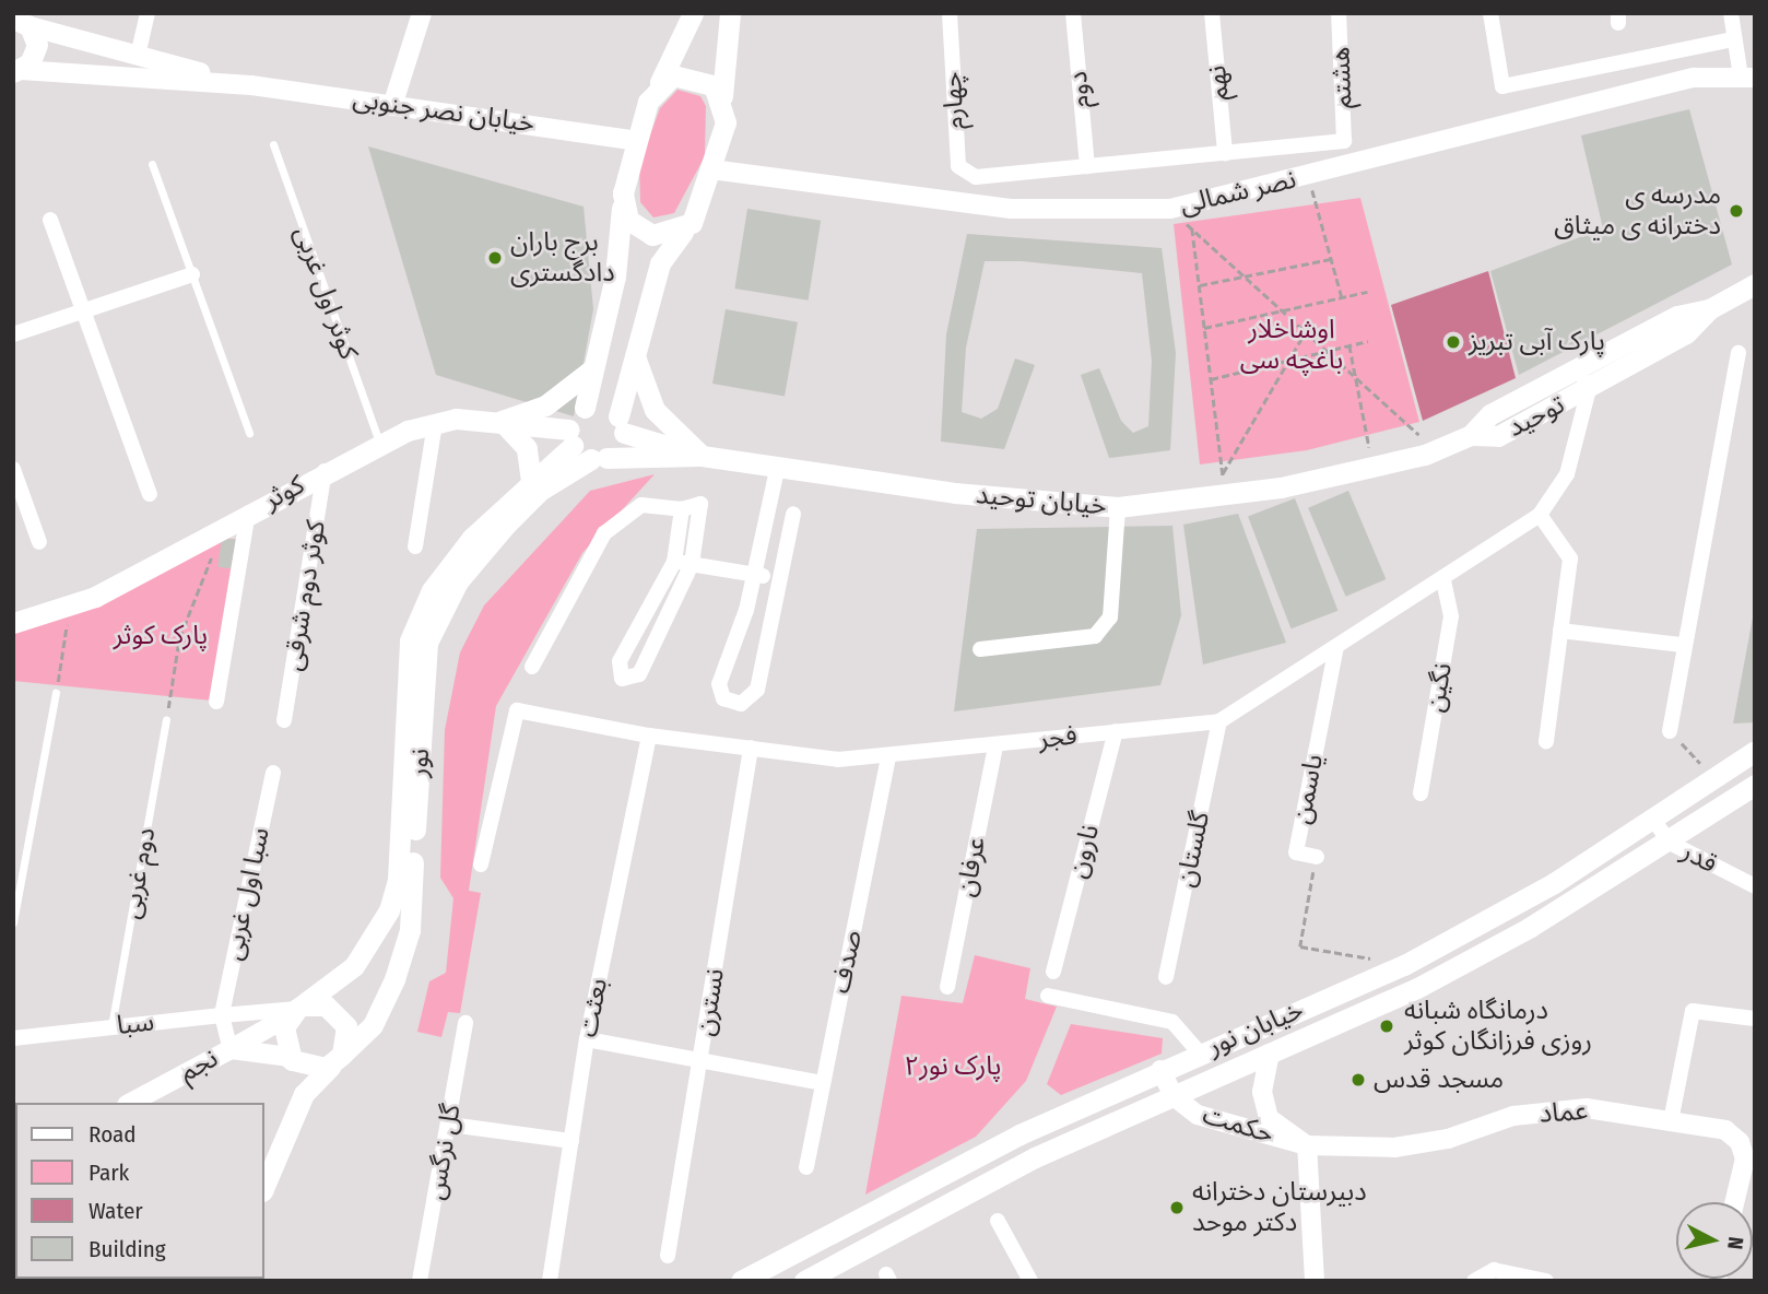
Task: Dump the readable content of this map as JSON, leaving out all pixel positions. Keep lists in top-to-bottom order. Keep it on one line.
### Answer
{"streets":{"main road":["توحید","کوثر","خیابان توحید","نور","خیابان نور"],"street":["هشتم","نهم","دوم","چهارم","خیابان نصر جنوبی","نصر شمالی","کوثر دوم شرقی","نگین","فجر","یاسمن","گلستان","نارون","قدر","عرفان","سبا اول غربی","صدف","نسترن","بعثت","سبا","نجم","عماد","حکمت","گل نرگس"],"lane":["کوثر اول غربی","دوم غربی"]},"crossings":[["هشتم","نهم"],["دوم","چهارم"],["کوثر اول غربی","کوثر"],["توحید","خیابان توحید"],["توحید","فجر"],["کوثر","کوثر دوم شرقی"],["نگین","فجر"],["فجر","یاسمن"],["فجر","گلستان"],["فجر","نارون"],["فجر","عرفان"],["فجر","صدف"],["فجر","نسترن"],["فجر","بعثت"],["نور","سبا"],["نور","نجم"],["قدر","خیابان نور"],["دوم غربی","سبا"],["سبا اول غربی","سبا"],["سبا","نجم"],["خیابان نور","حکمت"],["عماد","حکمت"]],"parks":["اوشاخلار باغچه سی","پارک کوثر","پارک نور۲"],"places":["مدرسه ی دخترانه ی میثاق","برج باران دادگستری","پارک آبی تبریز","درمانگاه شبانه روزی فرزانگان کوثر","مسجد قدس","دبیرستان دخترانه دکتر موحد"],"legend":["Road","Park","Water","Building"],"north":"right"}
